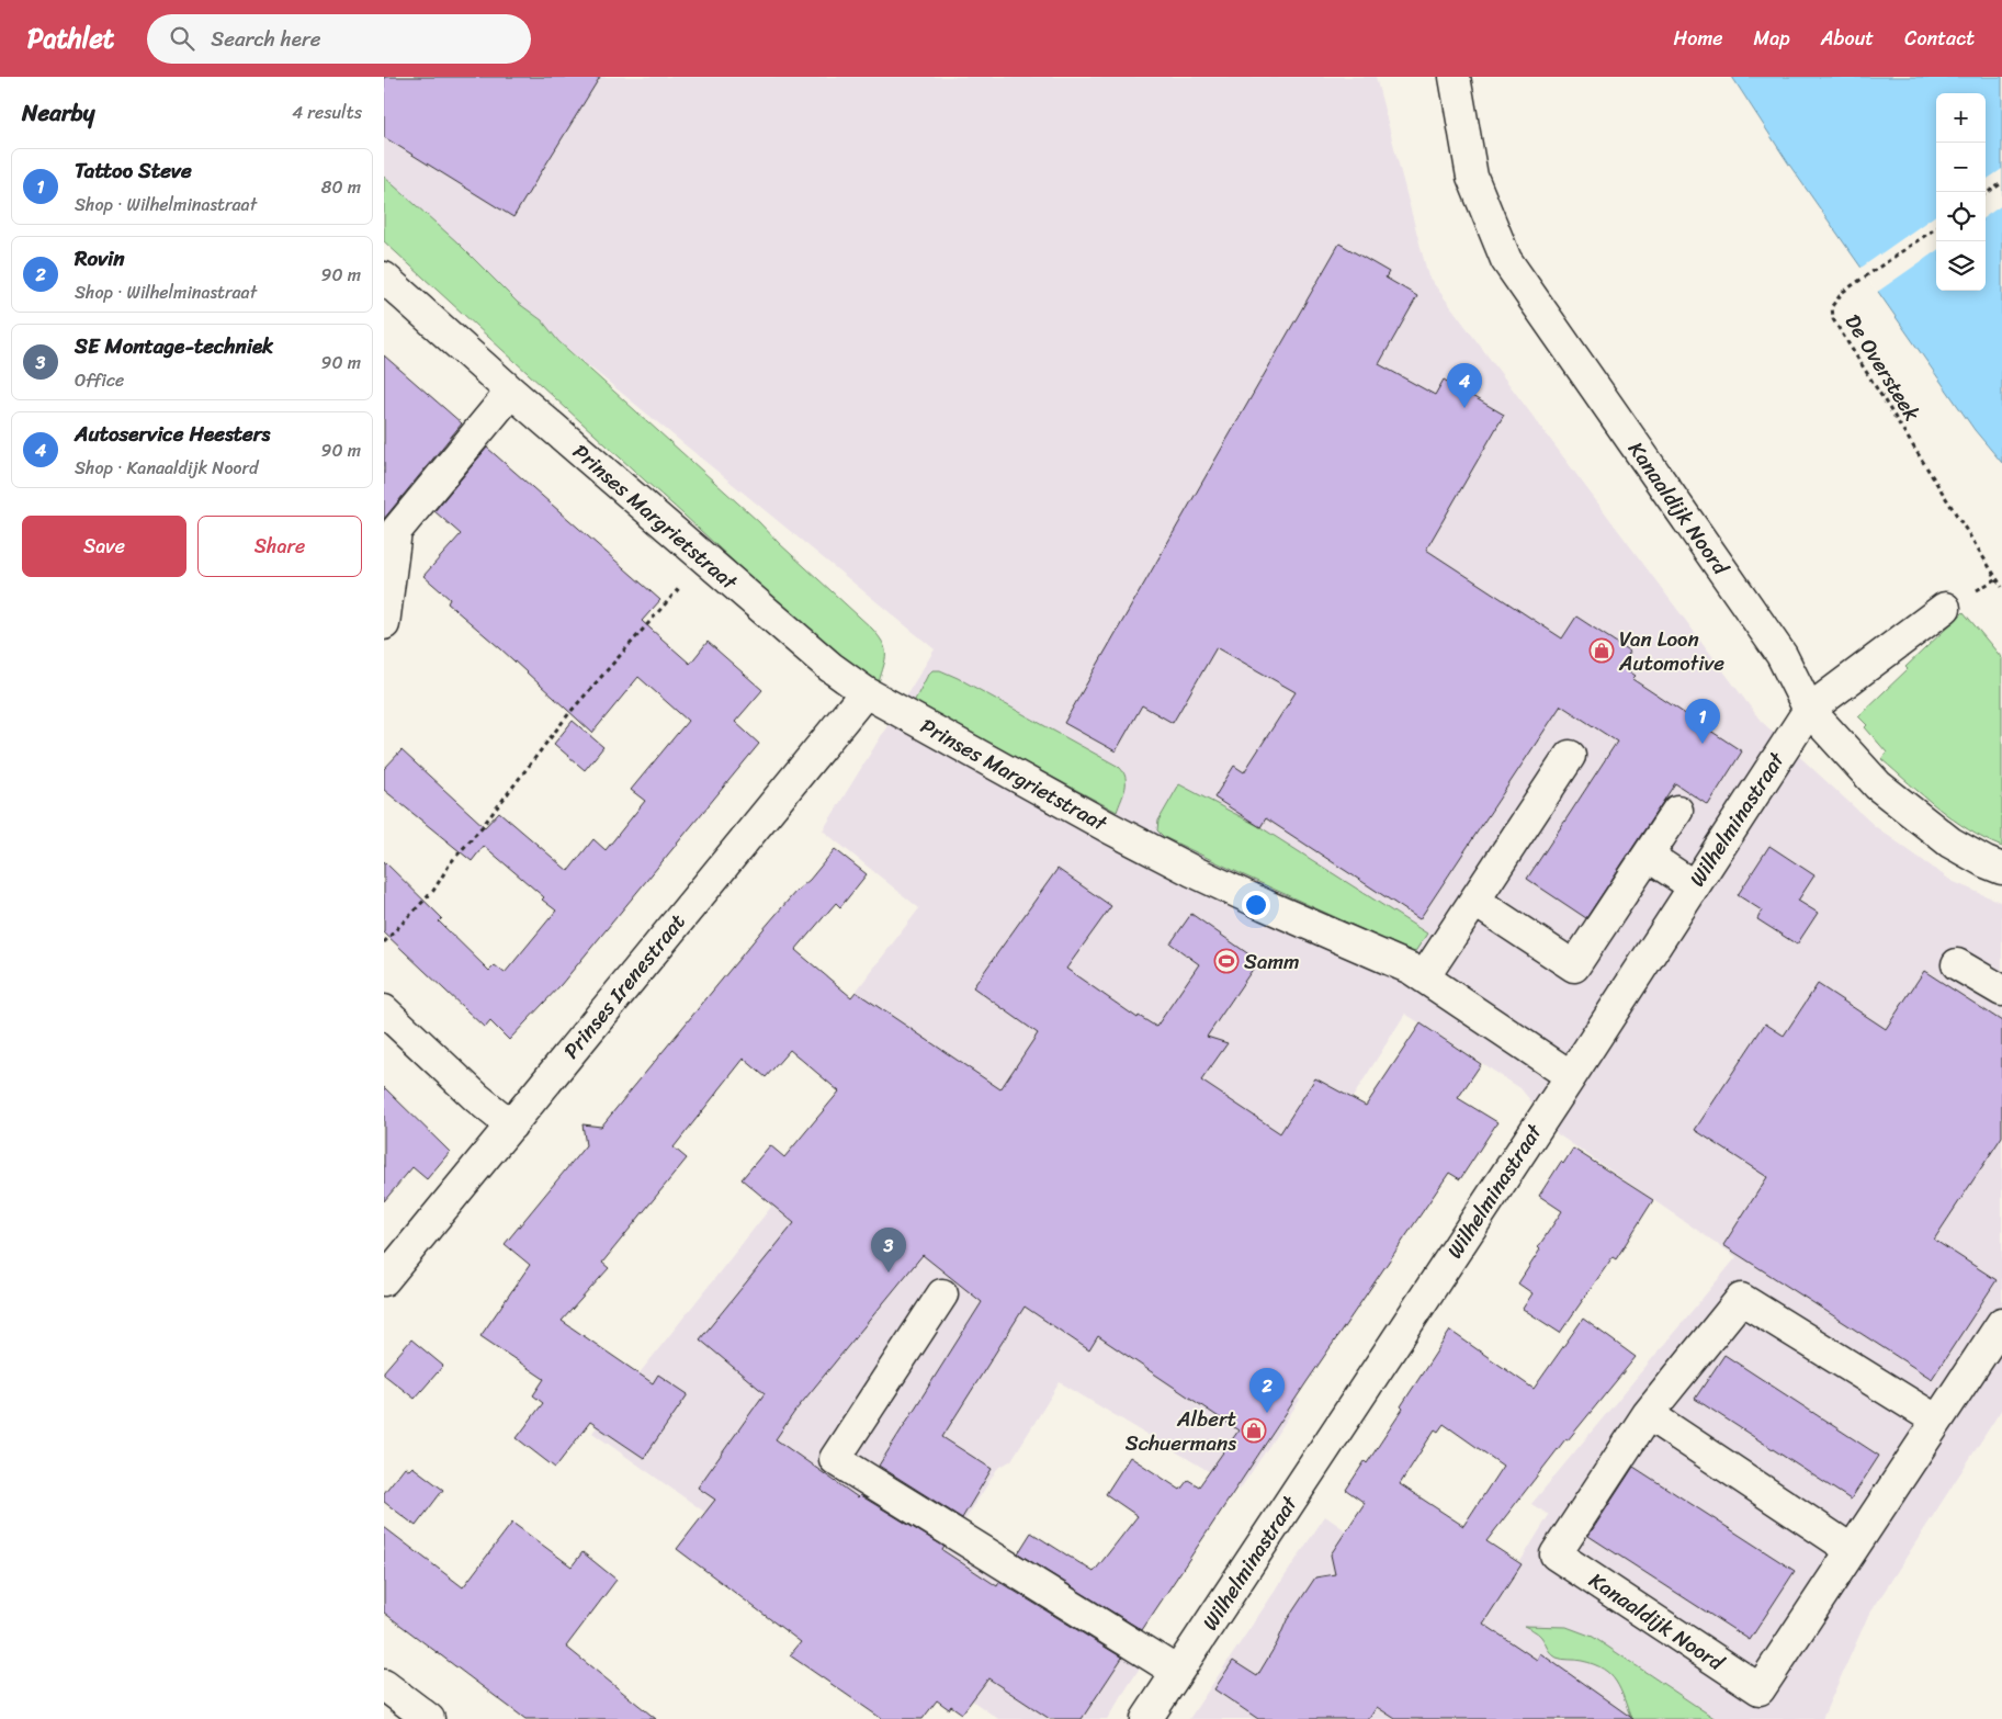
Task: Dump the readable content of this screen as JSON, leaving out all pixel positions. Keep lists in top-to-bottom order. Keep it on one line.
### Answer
{"streets":{"street":["Kanaaldijk Noord","Prinses Margrietstraat","Wilhelminastraat","Prinses Irenestraat"],"path":["De Oversteek"]},"crossings":[["Kanaaldijk Noord","Wilhelminastraat"],["Prinses Margrietstraat","Wilhelminastraat"],["Prinses Margrietstraat","Prinses Irenestraat"]],"places":{"shop":["Van Loon Automotive","Albert Schuermans"],"sports":["Samm"]},"page":{"header":"Pathlet","search":"Search here","nav":["Home","Map","About","Contact"],"heading":["Nearby","4 results"],"map_buttons":["+","−"],"list":[{"mark":"1","name":"Tattoo Steve","note":"Shop · Wilhelminastraat","value":"80 m"},{"mark":"2","name":"Rovin","note":"Shop · Wilhelminastraat","value":"90 m"},{"mark":"3","name":"SE Montage-techniek","note":"Office","value":"90 m"},{"mark":"4","name":"Autoservice Heesters","note":"Shop · Kanaaldijk Noord","value":"90 m"}],"pins":["4","1","3","2"],"buttons":["Save","Share"]}}
